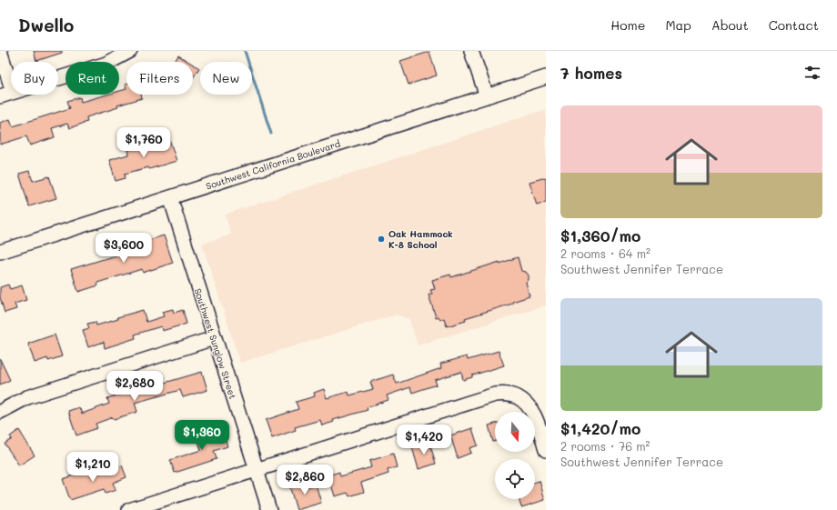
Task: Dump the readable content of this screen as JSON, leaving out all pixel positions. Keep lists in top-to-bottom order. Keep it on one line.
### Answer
{"streets":{"street":["Southwest California Boulevard","Southwest Sunglow Street"]},"crossings":[["Southwest California Boulevard","Southwest Sunglow Street"]],"places":["Oak Hammock K-8 School"],"north":"bottom","page":{"header":"Dwello","nav":["Home","Map","About","Contact"],"heading":"7 homes","chip":["Buy","Rent","Filters","New"],"list":[{"name":"$1,360/mo","note":"2 rooms · 64 m² · Southwest Jennifer Terrace"},{"name":"$1,420/mo","note":"2 rooms · 76 m² · Southwest Jennifer Terrace"}],"price":["$1,760","$3,600","$2,680","$1,360","$1,420","$1,210","$2,860"]}}
